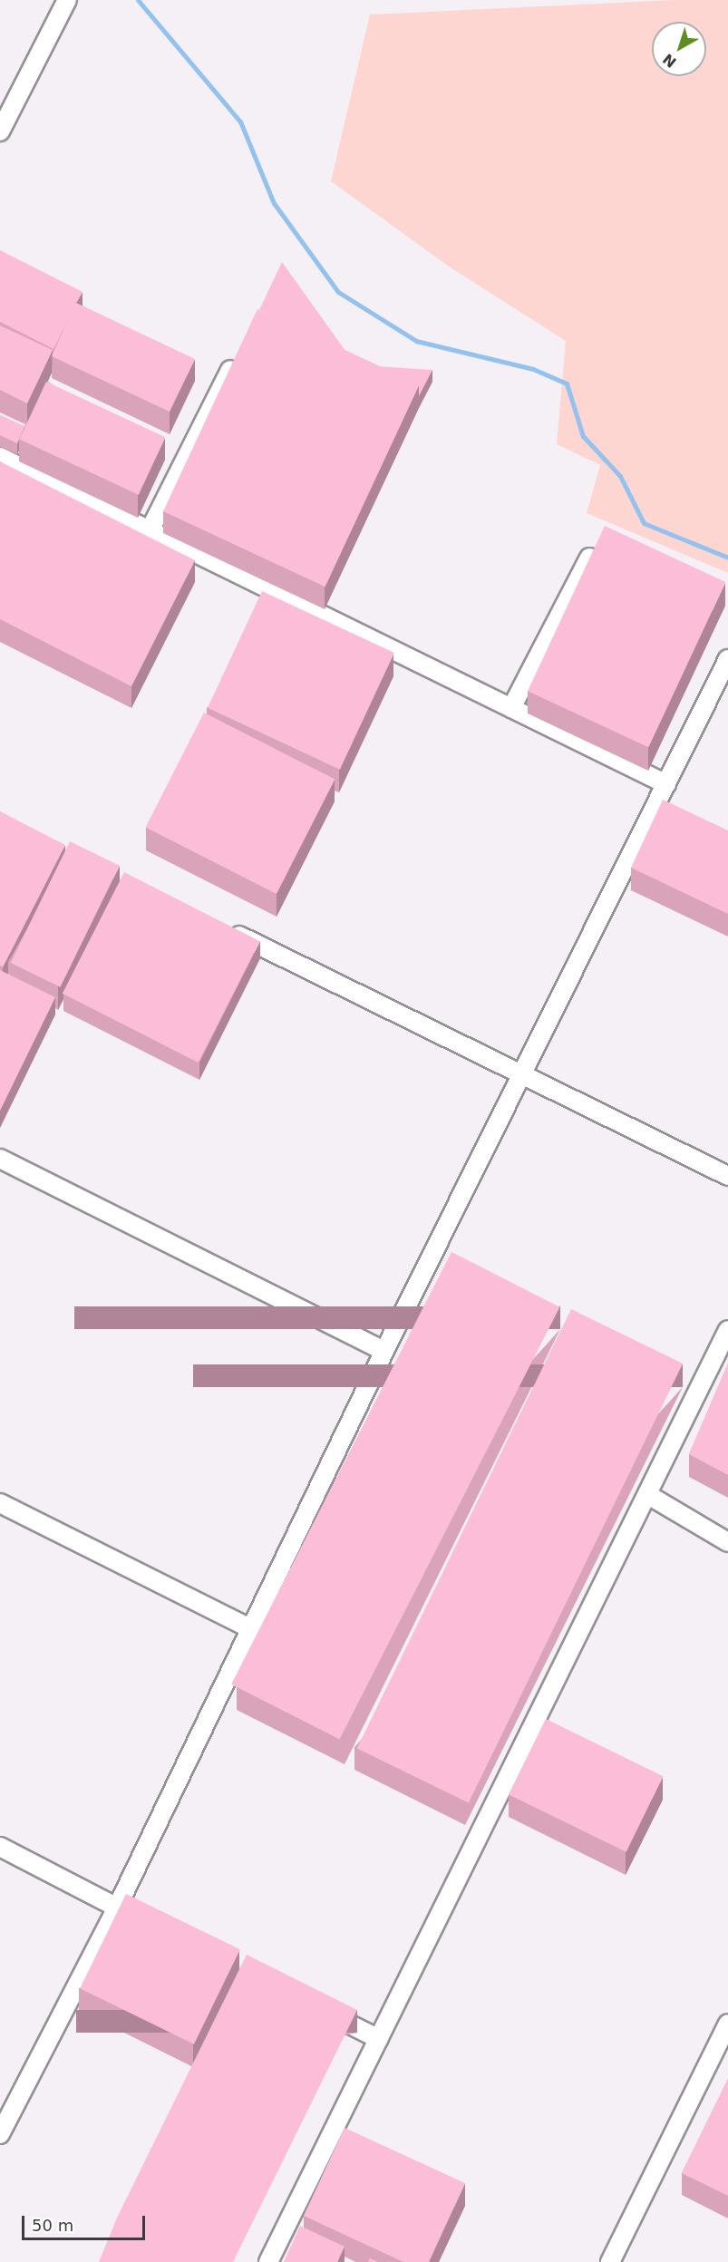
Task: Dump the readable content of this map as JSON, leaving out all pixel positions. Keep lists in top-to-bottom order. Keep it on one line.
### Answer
{"scale_bar":"50 m","north":"bottom left"}
